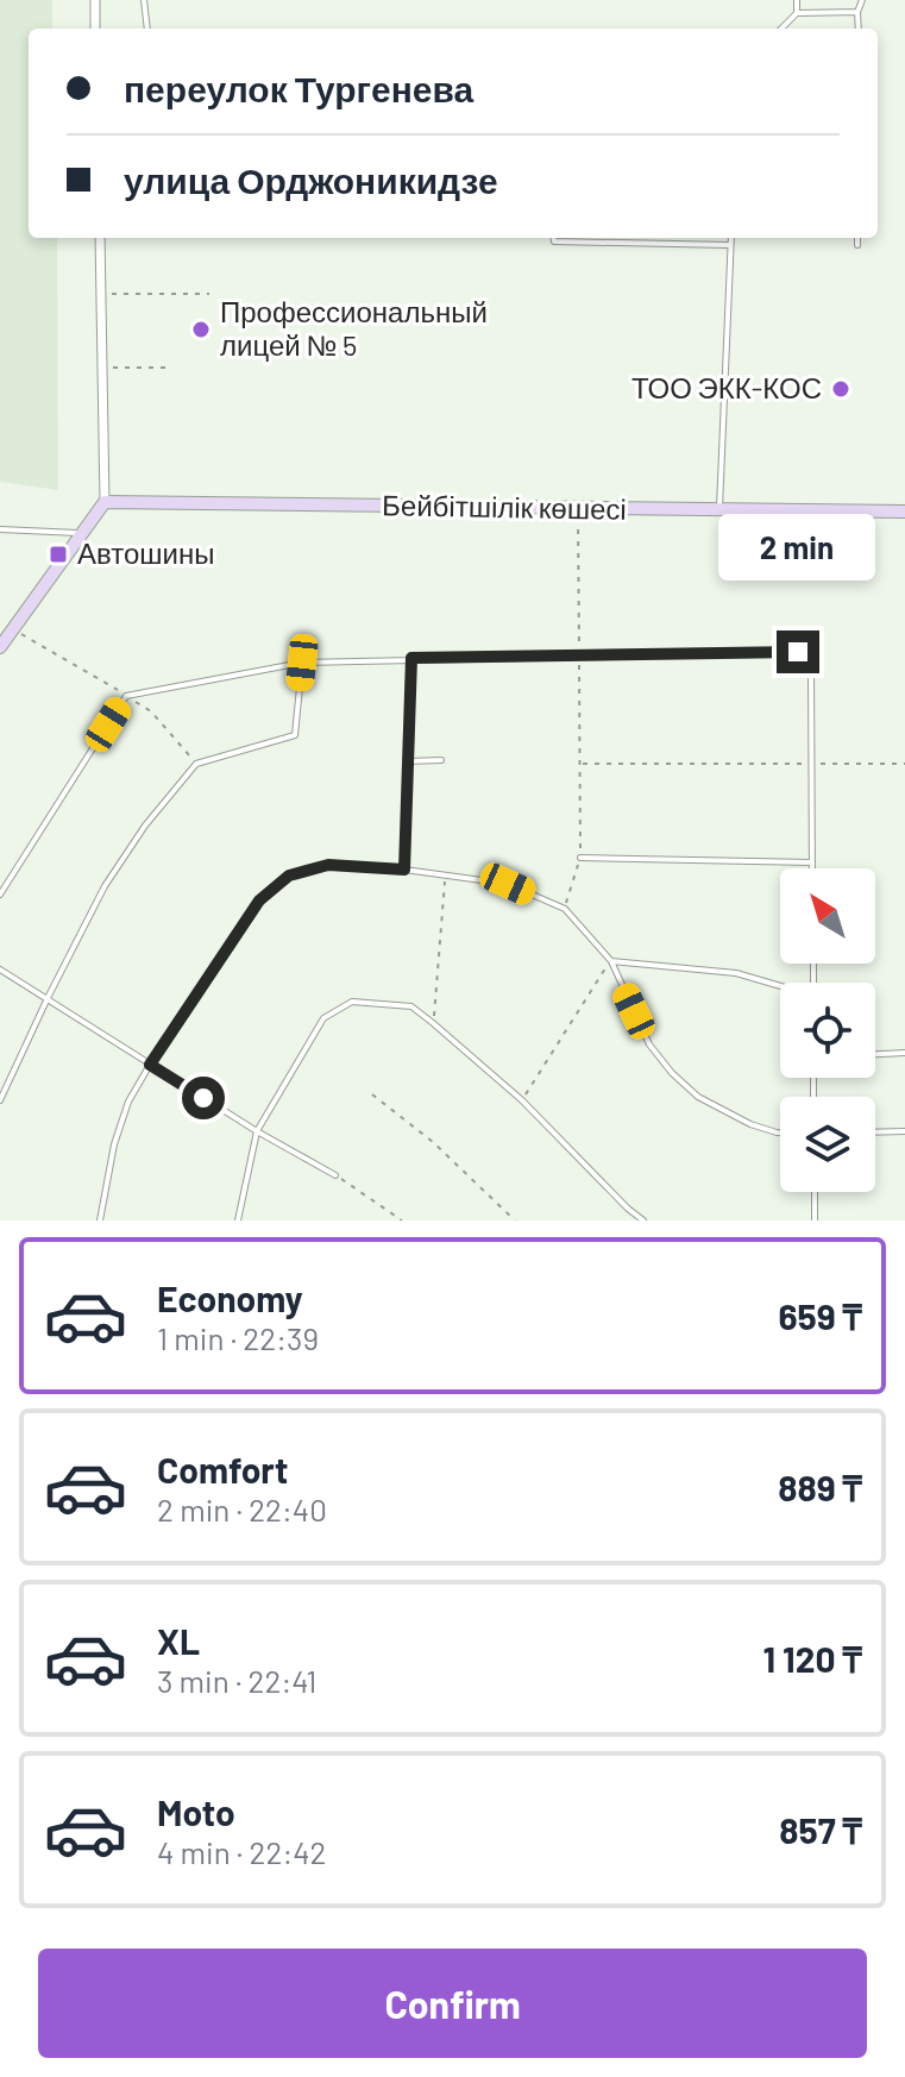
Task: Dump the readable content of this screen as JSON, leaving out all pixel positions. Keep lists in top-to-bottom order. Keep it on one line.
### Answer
{"streets":{"street":["Бейбітшілік көшесі"]},"places":{"other":["Профессиональный лицей № 5","ТОО ЭКК-КОС"],"transit":["Автошины"]},"north":"top left","page":{"banner":["переулок Тургенева","улица Орджоникидзе"],"bubble":"2 min","list":[{"name":"Economy","note":"1 min · 22:39","value":"659 ₸"},{"name":"Comfort","note":"2 min · 22:40","value":"889 ₸"},{"name":"XL","note":"3 min · 22:41","value":"1 120 ₸"},{"name":"Moto","note":"4 min · 22:42","value":"857 ₸"}],"buttons":"Confirm"}}
